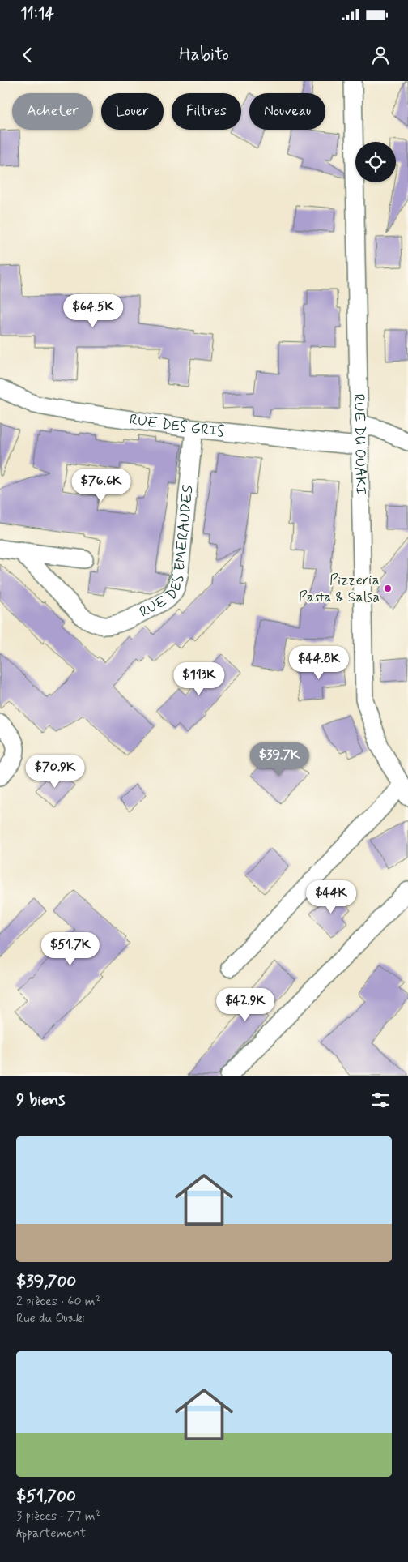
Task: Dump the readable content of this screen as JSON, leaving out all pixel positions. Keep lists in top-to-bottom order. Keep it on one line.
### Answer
{"streets":{"street":["RUE DES GRIS","RUE DU OUAKI","RUE DES EMERAUDES"]},"crossings":[["RUE DES GRIS","RUE DU OUAKI"],["RUE DES GRIS","RUE DES EMERAUDES"]],"places":["Pizzeria Pasta & Salsa"],"page":{"status":"11:14","header":"Habito","chip":["Acheter","Louer","Filtres","Nouveau"],"price":["$64.5K","$76.6K","$44.8K","$113K","$39.7K","$70.9K","$44K","$51.7K","$42.9K"],"heading":"9 biens","list":[{"name":"$39,700","note":"2 pièces · 60 m² · Rue du Ouaki"},{"name":"$51,700","note":"3 pièces · 77 m² · Appartement"}]}}
